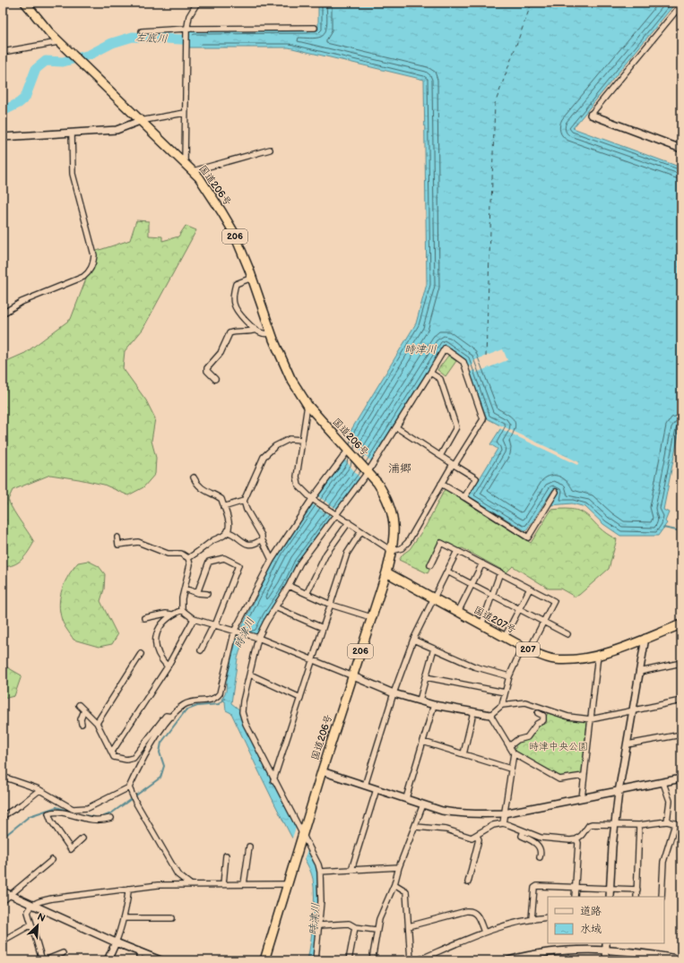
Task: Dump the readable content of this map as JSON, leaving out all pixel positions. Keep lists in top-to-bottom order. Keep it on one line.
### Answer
{"streets":{"highway":["国道206号","206","国道207号","207"]},"crossings":[["国道206号","国道207号"]],"districts":["浦郷"],"water":["左底川","時津川"],"parks":["時津中央公園"],"legend":["道路","水域"],"north":"top right"}
